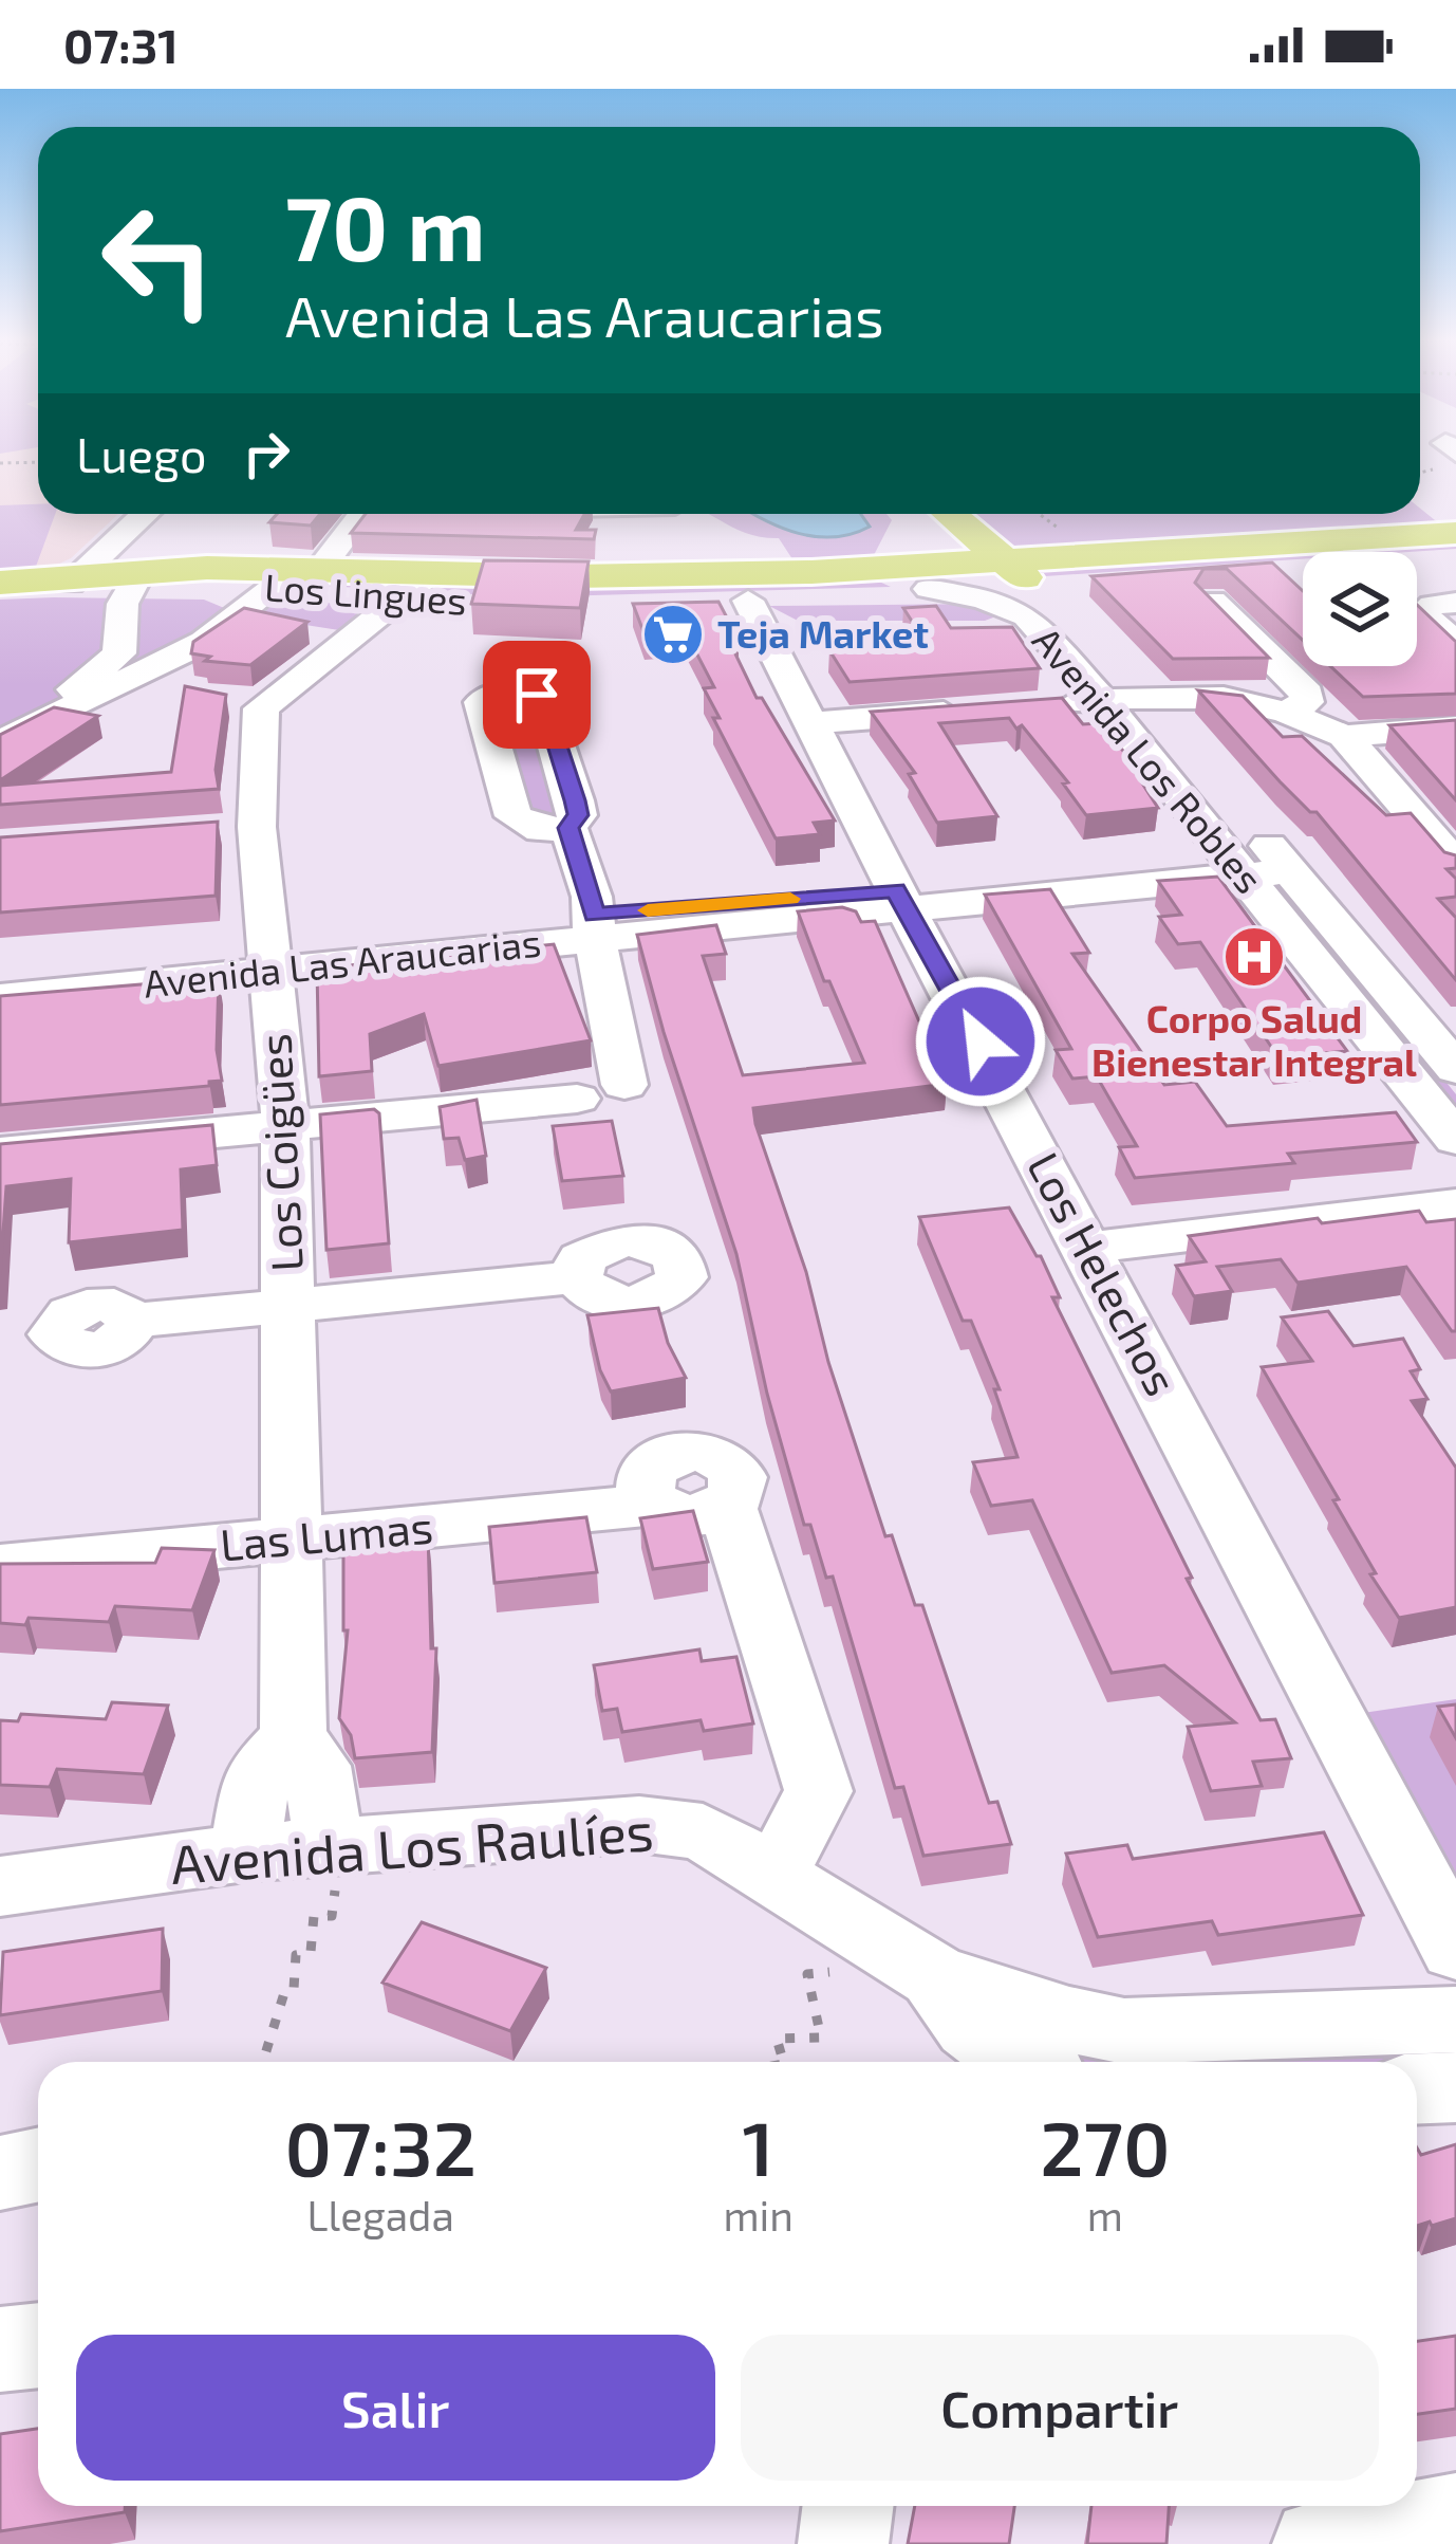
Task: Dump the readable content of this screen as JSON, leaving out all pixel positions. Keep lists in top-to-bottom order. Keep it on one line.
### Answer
{"streets":{"main road":["Los Lingues","Avenida Los Robles"],"street":["Avenida Las Araucarias","Los Coigües","Los Helechos","Las Lumas","Avenida Los Raulíes"]},"crossings":[["Los Lingues","Avenida Los Robles"],["Los Lingues","Los Coigües"],["Los Lingues","Los Helechos"],["Avenida Los Robles","Avenida Las Araucarias"],["Avenida Las Araucarias","Los Coigües"],["Avenida Las Araucarias","Los Helechos"],["Los Coigües","Las Lumas"],["Los Coigües","Avenida Los Raulíes"],["Las Lumas","Avenida Los Raulíes"]],"places":{"supermarket":["Teja Market"],"hospital":["Corpo Salud Bienestar Integral"]},"page":{"status":"07:31","turn":["70 m","Avenida Las Araucarias"],"then":"Luego","eta":["07:32","Llegada","1","min","270","m"],"buttons":["Salir","Compartir"]}}
